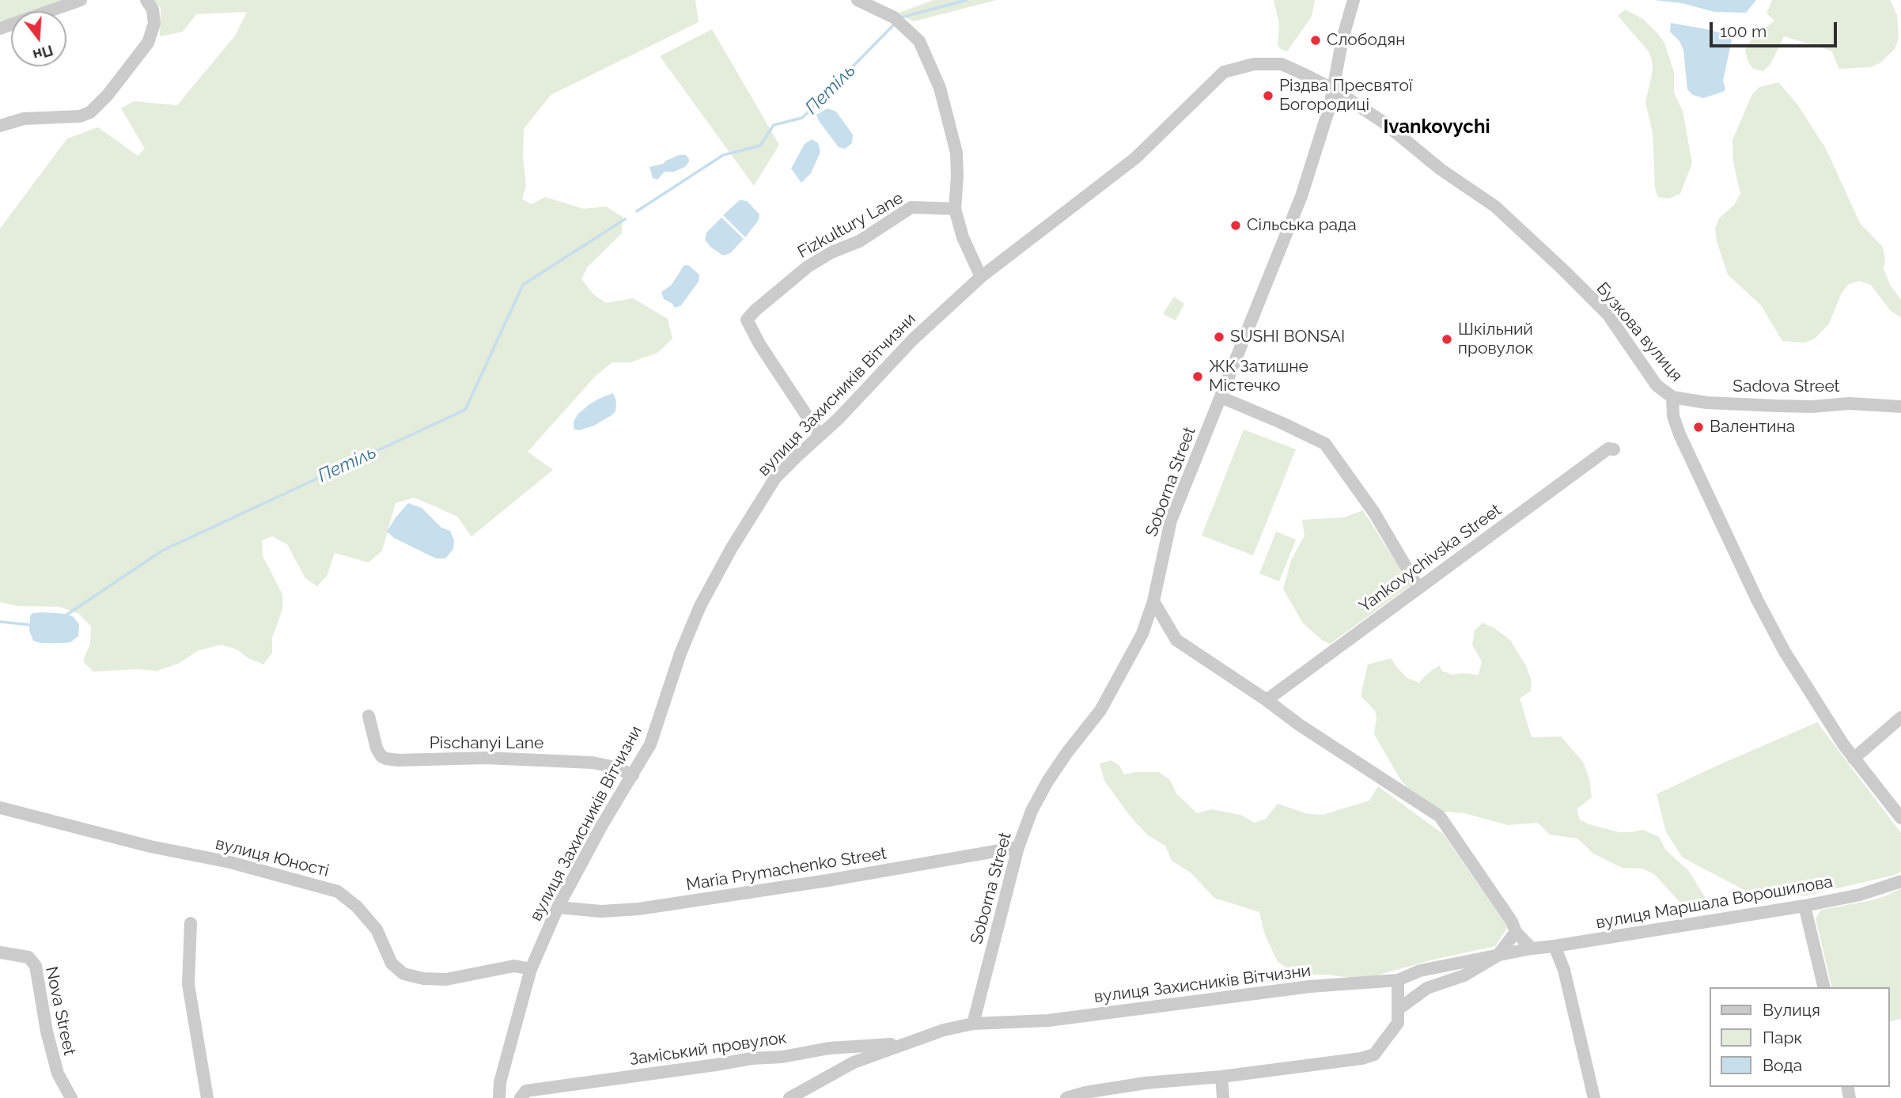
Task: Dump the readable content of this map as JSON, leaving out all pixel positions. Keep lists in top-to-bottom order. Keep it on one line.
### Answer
{"streets":{"street":["Fizkultury Lane","Бузкова вулиця","Sadova Street","вулиця Захисників Вітчизни","Soborna Street","Yankovychivska Street","Pischanyi Lane","вулиця Юності","Maria Prymachenko Street","вулиця Маршала Ворошилова","Nova Street","Заміський провулок"]},"crossings":[["Fizkultury Lane","вулиця Захисників Вітчизни"],["Бузкова вулиця","Sadova Street"],["Бузкова вулиця","вулиця Захисників Вітчизни"],["Бузкова вулиця","Soborna Street"],["вулиця Захисників Вітчизни","Soborna Street"],["вулиця Захисників Вітчизни","Pischanyi Lane"],["вулиця Захисників Вітчизни","вулиця Юності"],["вулиця Захисників Вітчизни","Maria Prymachenko Street"],["вулиця Захисників Вітчизни","вулиця Маршала Ворошилова"],["вулиця Захисників Вітчизни","Заміський провулок"],["Soborna Street","Maria Prymachenko Street"]],"districts":["Ivankovychi"],"water":["Петіль"],"places":["Слободян","Різдва Пресвятої Богородиці","Cільська рада","SUSHI BONSAI","Шкільний провулок","ЖК Затишне Містечко","Валентина"],"legend":["Вулиця","Парк","Вода"],"scale_bar":"100 m","north":"bottom"}
